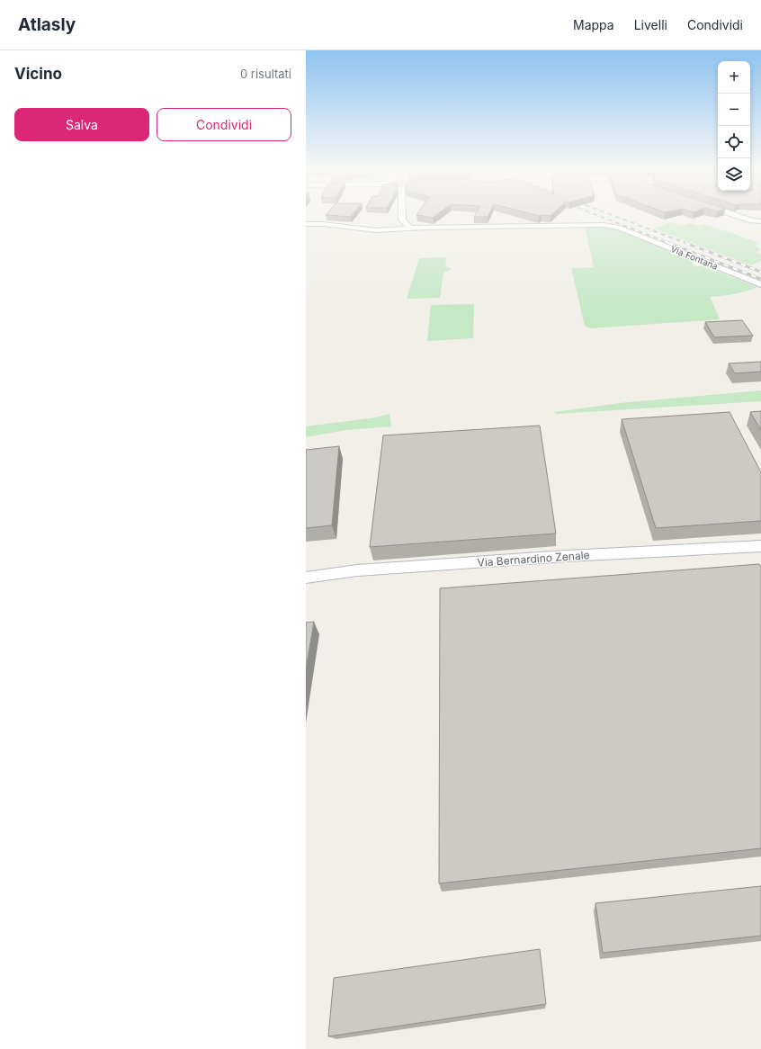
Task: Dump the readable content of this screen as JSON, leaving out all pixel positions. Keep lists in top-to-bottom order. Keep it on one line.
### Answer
{"streets":{"street":["Via Fontana","Via Bernardino Zenale"]},"page":{"header":"Atlasly","nav":["Mappa","Livelli","Condividi"],"heading":["Vicino","0 risultati"],"map_buttons":["+","−"],"buttons":["Salva","Condividi"]}}
